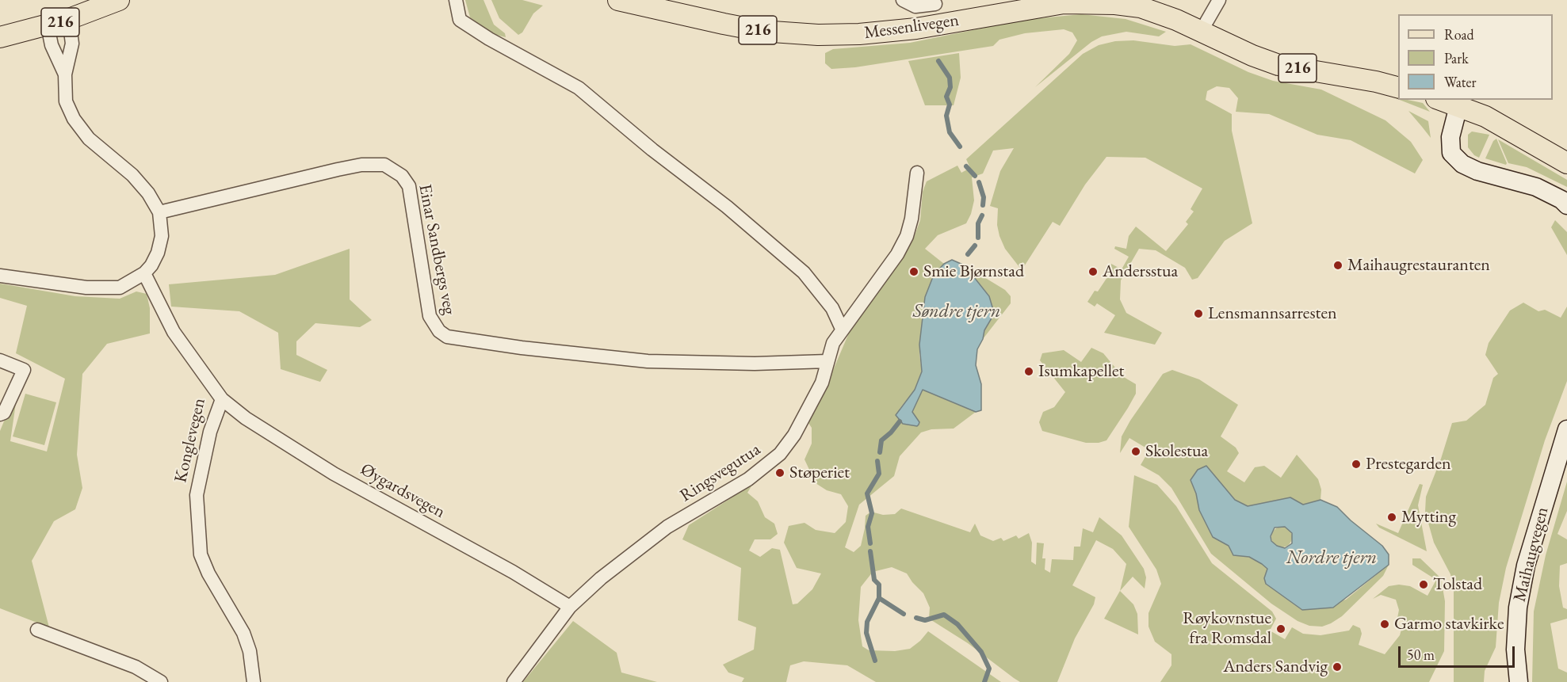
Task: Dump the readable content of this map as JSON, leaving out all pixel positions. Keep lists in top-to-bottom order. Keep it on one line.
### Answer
{"streets":{"main road":["216","Messenlivegen"],"street":["Einar Sandbergs veg","Konglevegen","Ringsvegutua","Øygardsvegen","Maihaugvegen"]},"crossings":[["216","Messenlivegen"],["Einar Sandbergs veg","Ringsvegutua"],["Konglevegen","Øygardsvegen"],["Ringsvegutua","Øygardsvegen"]],"water":["Søndre tjern","Nordre tjern"],"places":["Maihaugrestauranten","Smie Bjørnstad","Andersstua","Lensmannsarresten","Isumkapellet","Skolestua","Prestegarden","Støperiet","Mytting","Tolstad","Garmo stavkirke","Røykovnstue fra Romsdal","Anders Sandvig"],"legend":["Road","Park","Water"],"scale_bar":"50 m"}
